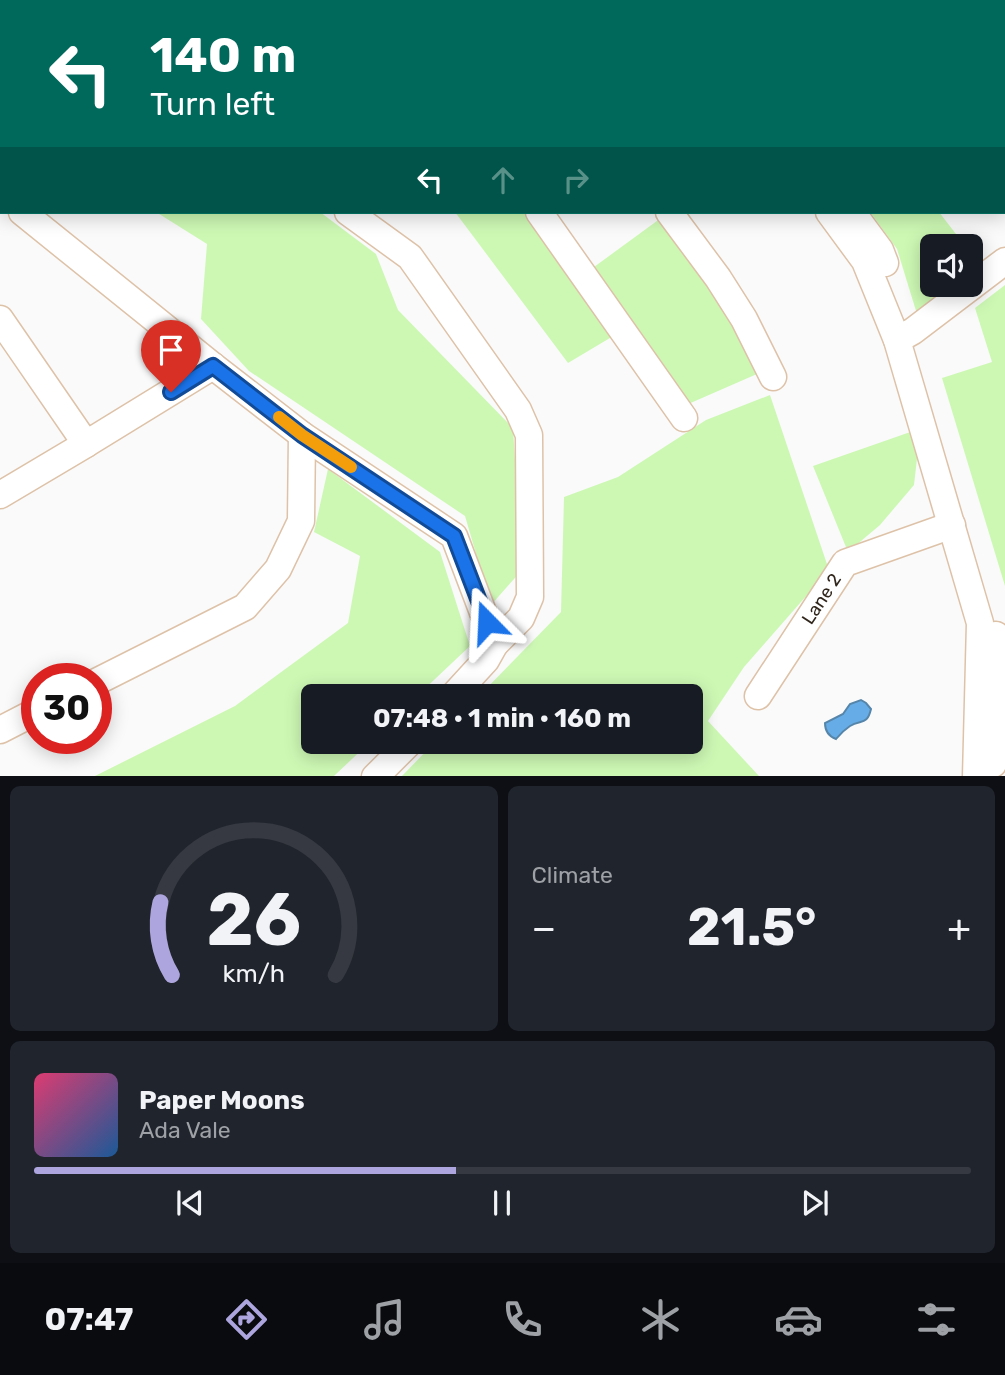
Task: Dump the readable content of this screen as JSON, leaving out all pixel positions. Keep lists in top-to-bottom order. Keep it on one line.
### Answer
{"streets":{"street":["Lane 2"]},"page":{"turn":["140 m","Turn left"],"limit":"30","trip":"07:48 · 1 min · 160 m","tile":"Climate","heat":["−","21.5°","+"],"song":["Paper Moons","Ada Vale"],"tabs":"07:47","gauge":["26","km/h"]}}
